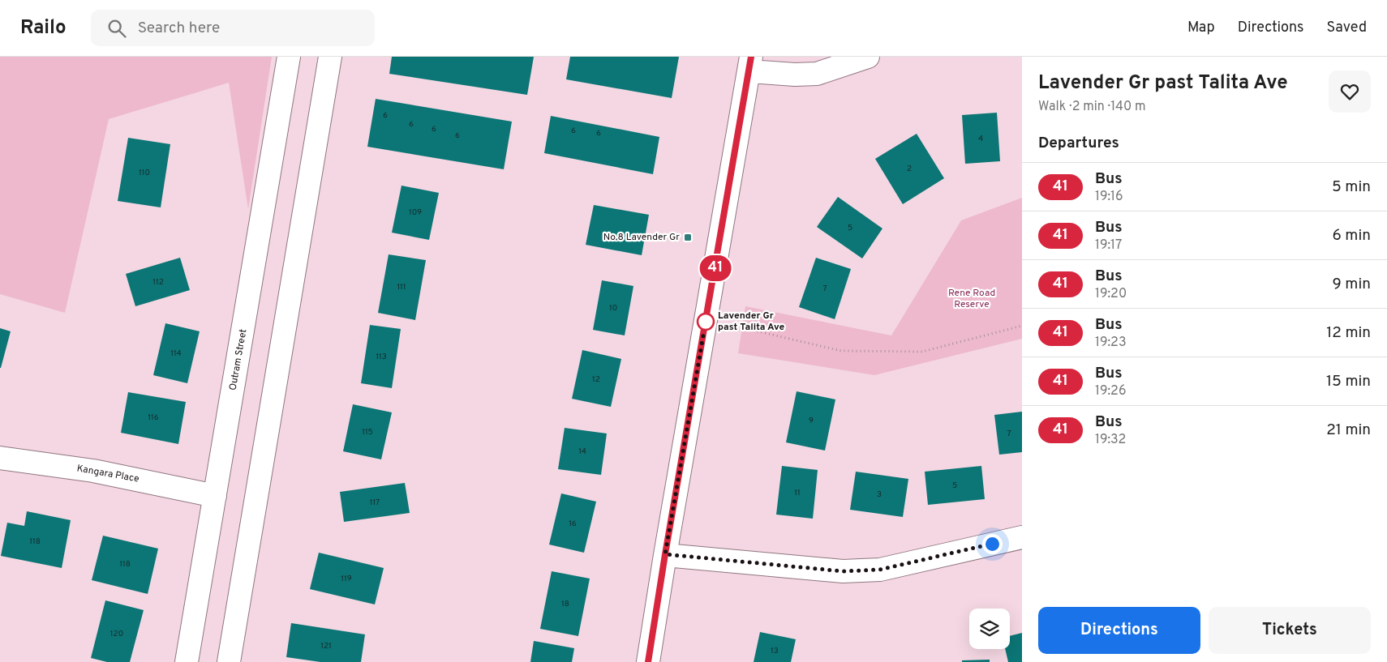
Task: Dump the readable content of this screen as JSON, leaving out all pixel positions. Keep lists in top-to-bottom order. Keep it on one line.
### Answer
{"streets":{"street":["Outram Street","Kangara Place"]},"crossings":[["Outram Street","Kangara Place"]],"parks":["Rene Road Reserve"],"places":{"transit":["No.8 Lavender Gr"],"other":["Lavender Gr past Talita Ave"]},"lines":["bus line 41"],"house_numbers":["6","6","6","6","6","6","4","2","110","109","5","112","111","7","10","114","113","12","116","9","115","7","14","5","11","3","117","16","118","118","119","18","120","121","13"],"page":{"header":"Railo","search":"Search here","nav":["Map","Directions","Saved"],"on_map":"41","heading":[["Lavender Gr past Talita Ave","Walk · 2 min · 140 m"],"Departures"],"list":[{"mark":"41","name":"Bus","note":"19:16","value":"5 min"},{"mark":"41","name":"Bus","note":"19:17","value":"6 min"},{"mark":"41","name":"Bus","note":"19:20","value":"9 min"},{"mark":"41","name":"Bus","note":"19:23","value":"12 min"},{"mark":"41","name":"Bus","note":"19:26","value":"15 min"},{"mark":"41","name":"Bus","note":"19:32","value":"21 min"}],"buttons":["Directions","Tickets"]}}
